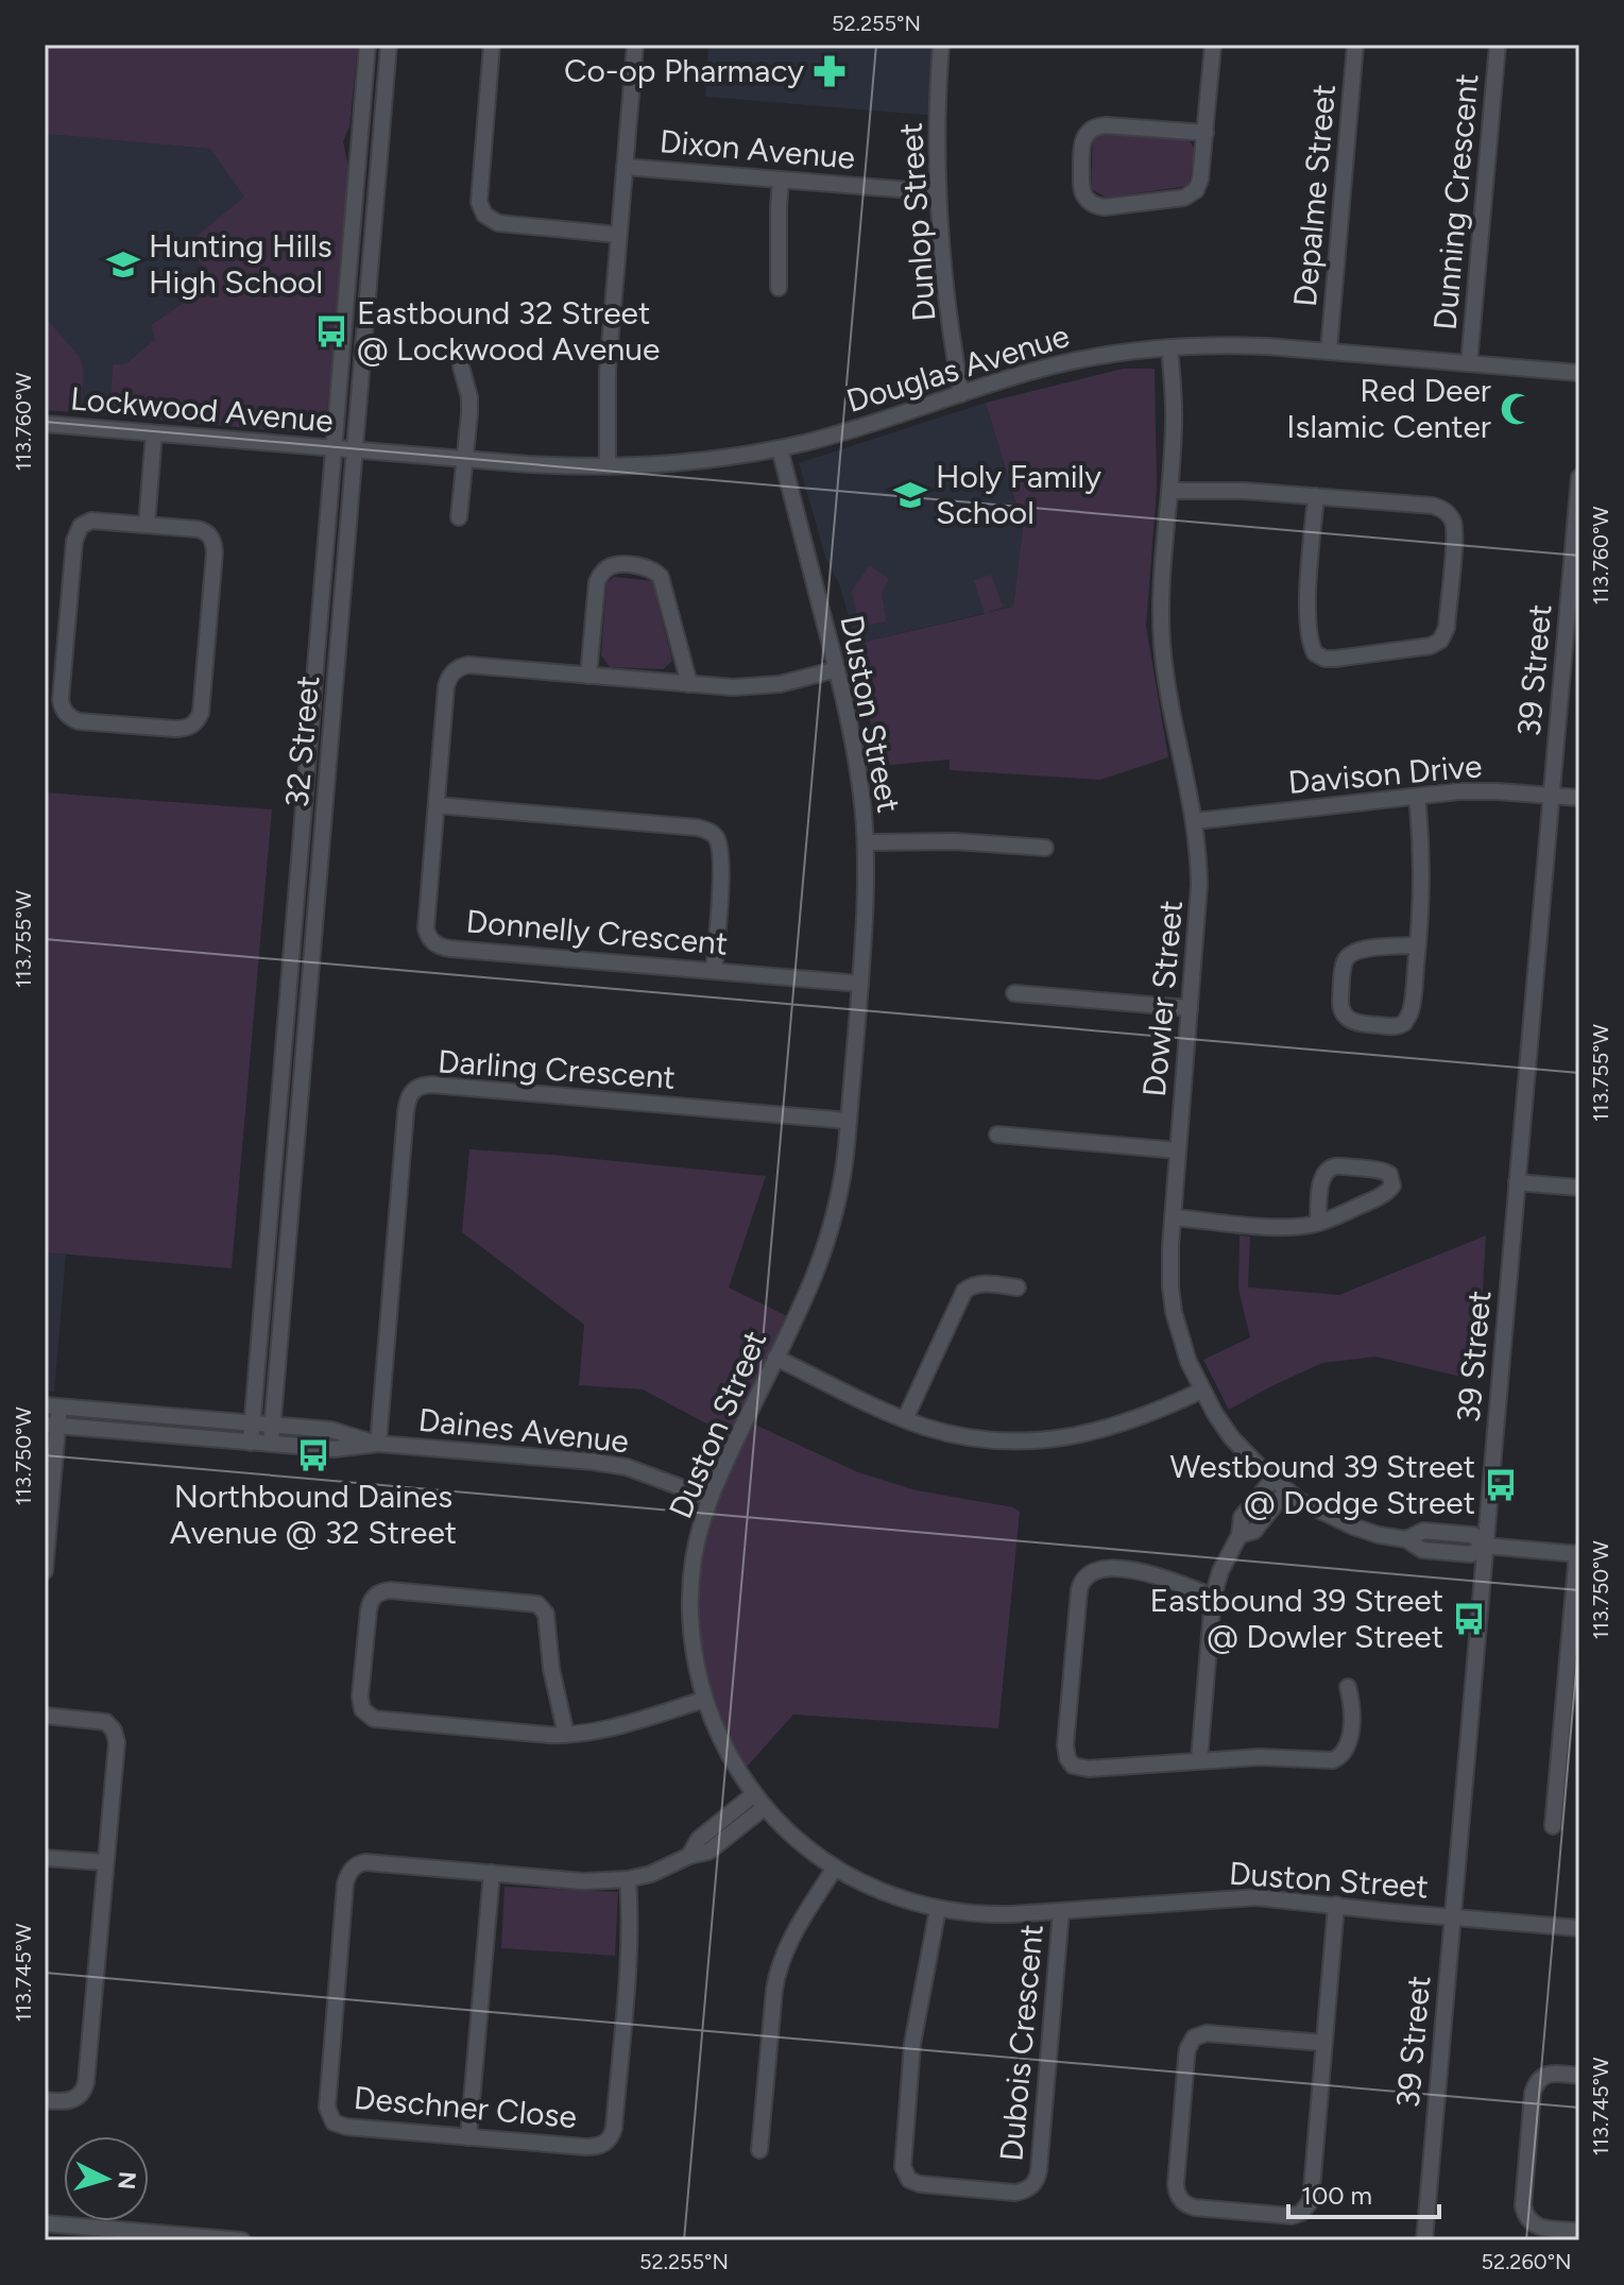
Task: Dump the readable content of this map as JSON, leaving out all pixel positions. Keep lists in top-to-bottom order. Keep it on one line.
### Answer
{"streets":{"street":["Dixon Avenue","Depalme Street","Dunning Crescent","Dunlop Street","Douglas Avenue","Lockwood Avenue","39 Street","Duston Street","32 Street","Davison Drive","Donnelly Crescent","Dowler Street","Darling Crescent","Daines Avenue","Dubois Crescent","Deschner Close"]},"crossings":[["Dixon Avenue","Dunlop Street"],["Depalme Street","Douglas Avenue"],["Dunning Crescent","Douglas Avenue"],["Dunlop Street","Douglas Avenue"],["Douglas Avenue","Lockwood Avenue"],["Douglas Avenue","Duston Street"],["Douglas Avenue","32 Street"],["Douglas Avenue","Dowler Street"],["Lockwood Avenue","32 Street"],["39 Street","Duston Street"],["39 Street","Davison Drive"],["39 Street","Dowler Street"],["Duston Street","Donnelly Crescent"],["Duston Street","Darling Crescent"],["Duston Street","Daines Avenue"],["Duston Street","Dubois Crescent"],["Duston Street","Deschner Close"],["32 Street","Daines Avenue"],["Davison Drive","Dowler Street"],["Darling Crescent","Daines Avenue"]],"places":{"pharmacy":["Co-op Pharmacy"],"school or university":["Hunting Hills High School","Holy Family School"],"bus stop":["Eastbound 32 Street @ Lockwood Avenue","Northbound Daines Avenue @ 32 Street","Westbound 39 Street @ Dodge Street","Eastbound 39 Street @ Dowler Street"],"mosque":["Red Deer Islamic Center"]},"scale_bar":"100 m","north":"right","coordinates":["52.255°N","113.760°W","113.755°W","113.750°W","113.745°W","52.260°N"]}
